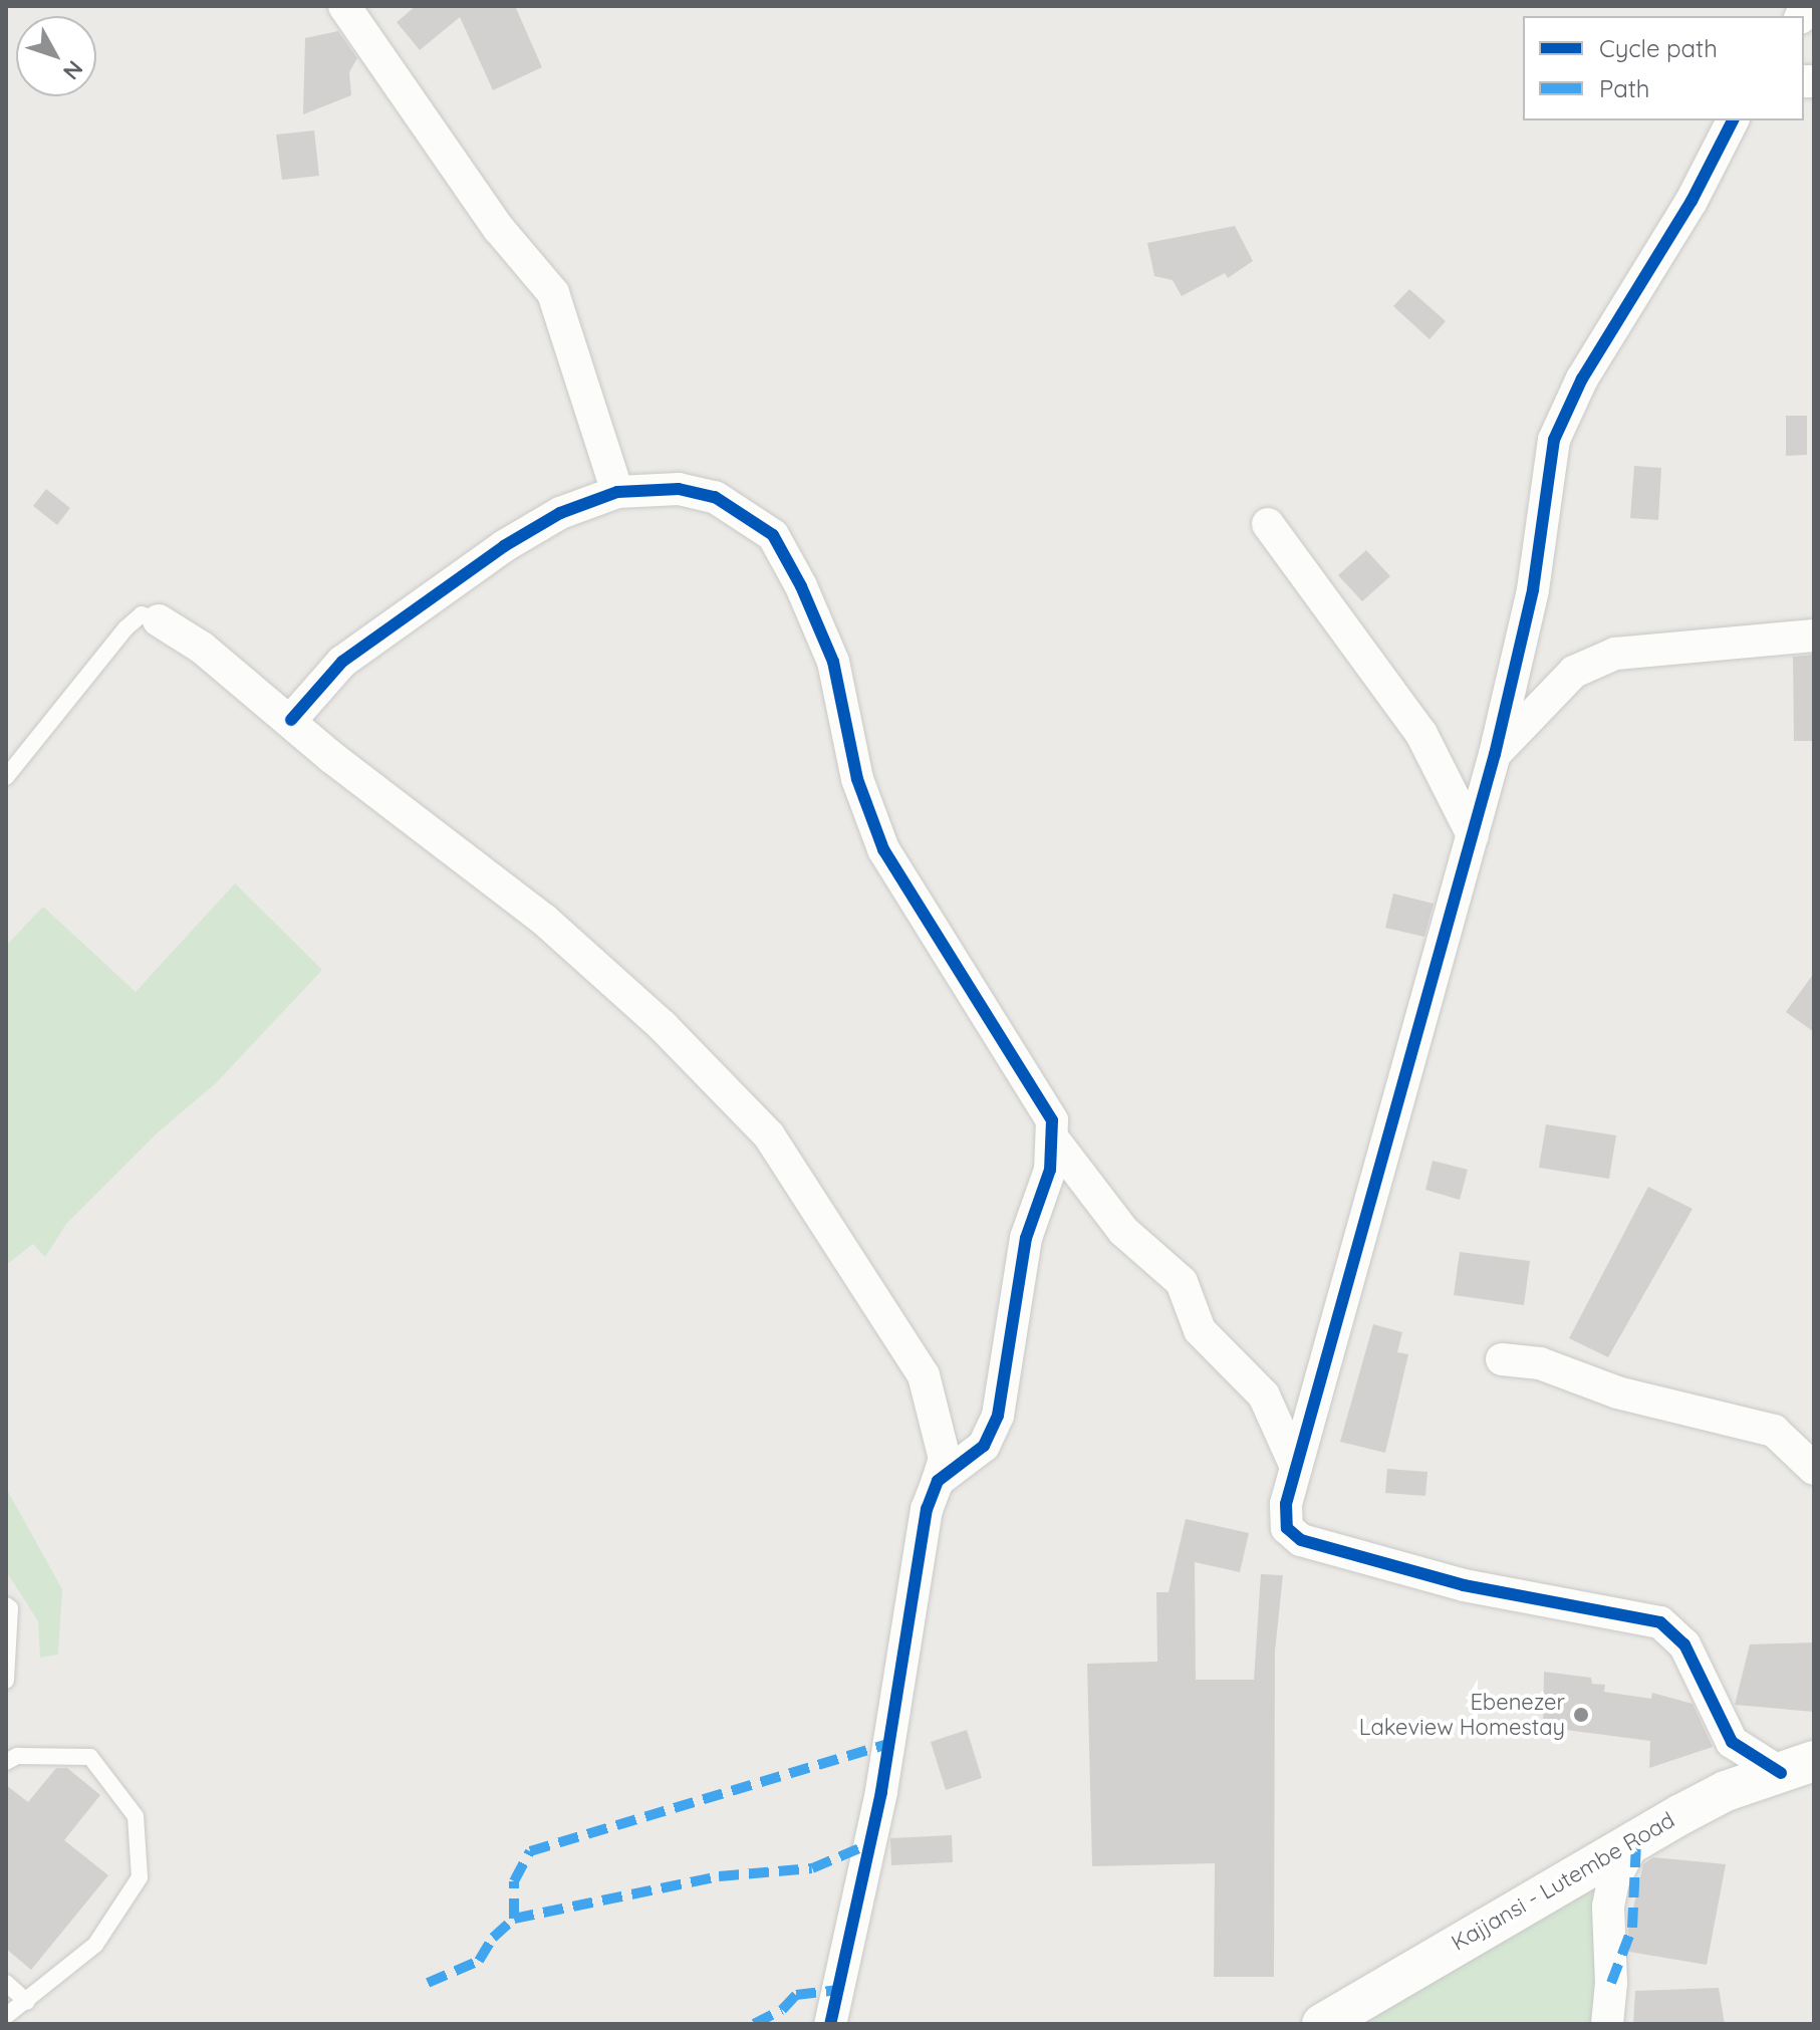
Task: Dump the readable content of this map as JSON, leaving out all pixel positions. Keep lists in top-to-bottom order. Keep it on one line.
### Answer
{"streets":{"street":["Kajjansi - Lutembe Road"]},"places":["Ebenezer Lakeview Homestay"],"legend":["Cycle path","Path"],"north":"bottom right"}
